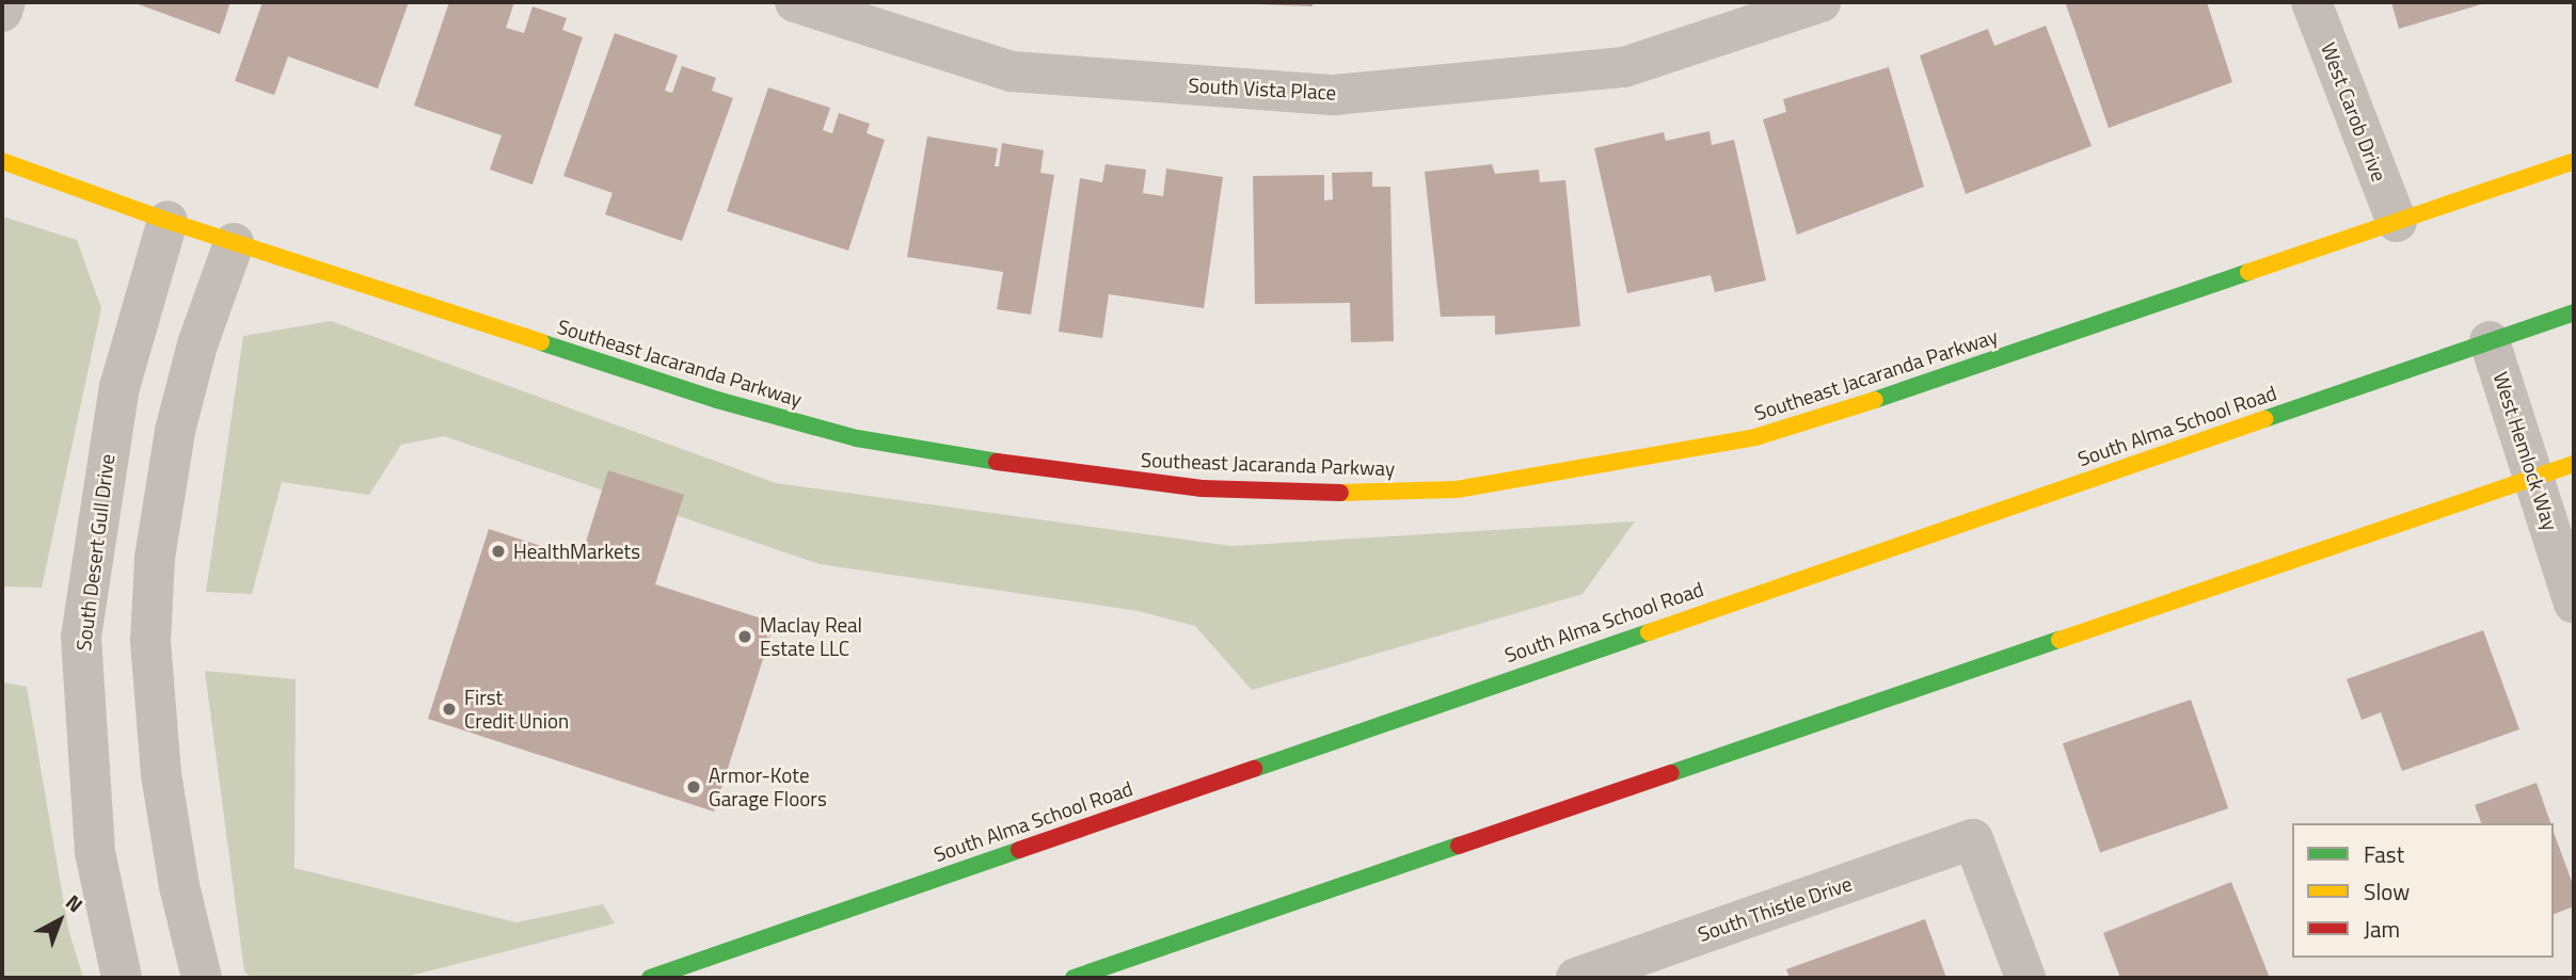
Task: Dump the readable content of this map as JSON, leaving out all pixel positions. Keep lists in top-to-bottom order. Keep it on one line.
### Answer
{"streets":{"main road":["Southeast Jacaranda Parkway","South Alma School Road"],"street":["South Vista Place","West Carob Drive","West Hemlock Way","South Desert Gull Drive","South Thistle Drive"]},"crossings":[["West Carob Drive","Southeast Jacaranda Parkway"],["Southeast Jacaranda Parkway","South Desert Gull Drive"],["South Alma School Road","West Hemlock Way"]],"places":["HealthMarkets","Maclay Real Estate LLC","First Credit Union","Armor-Kote Garage Floors"],"legend":["Fast","Slow","Jam"],"north":"top right"}
